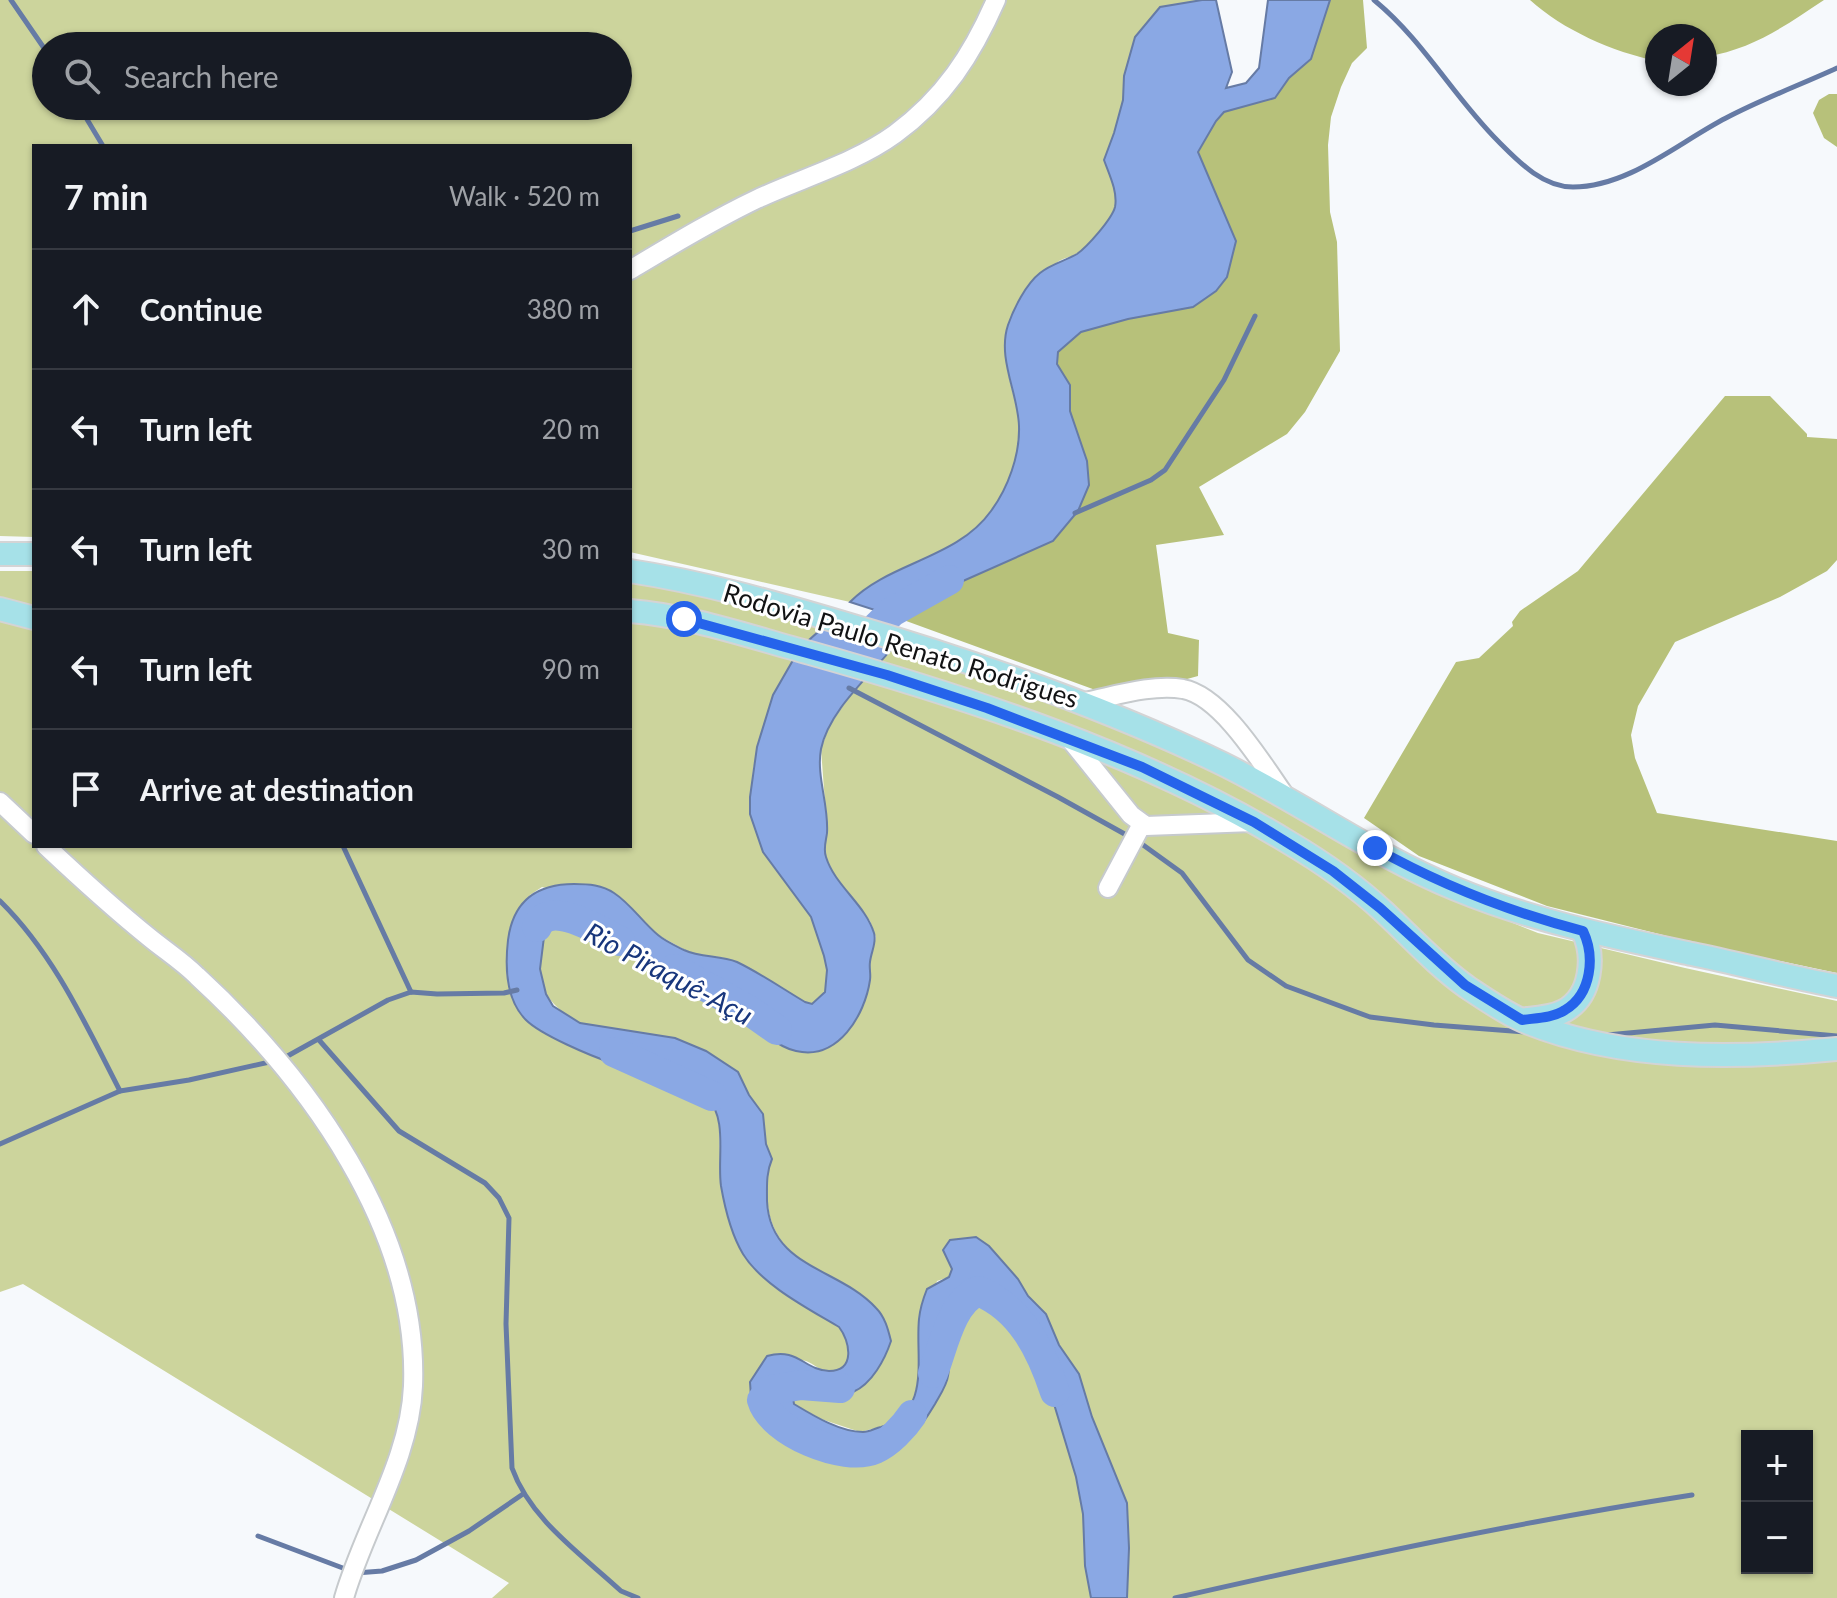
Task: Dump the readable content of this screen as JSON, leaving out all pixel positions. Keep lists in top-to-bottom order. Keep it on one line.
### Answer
{"streets":{"main road":["Rodovia Paulo Renato Rodrigues"]},"water":["Rio Piraquê-Açu"],"north":"top right","page":{"search":"Search here","heading":["7 min","Walk · 520 m"],"list":[["Continue","380 m"],["Turn left","20 m"],["Turn left","30 m"],["Turn left","90 m"],"Arrive at destination"],"map_buttons":["+","−"]}}
